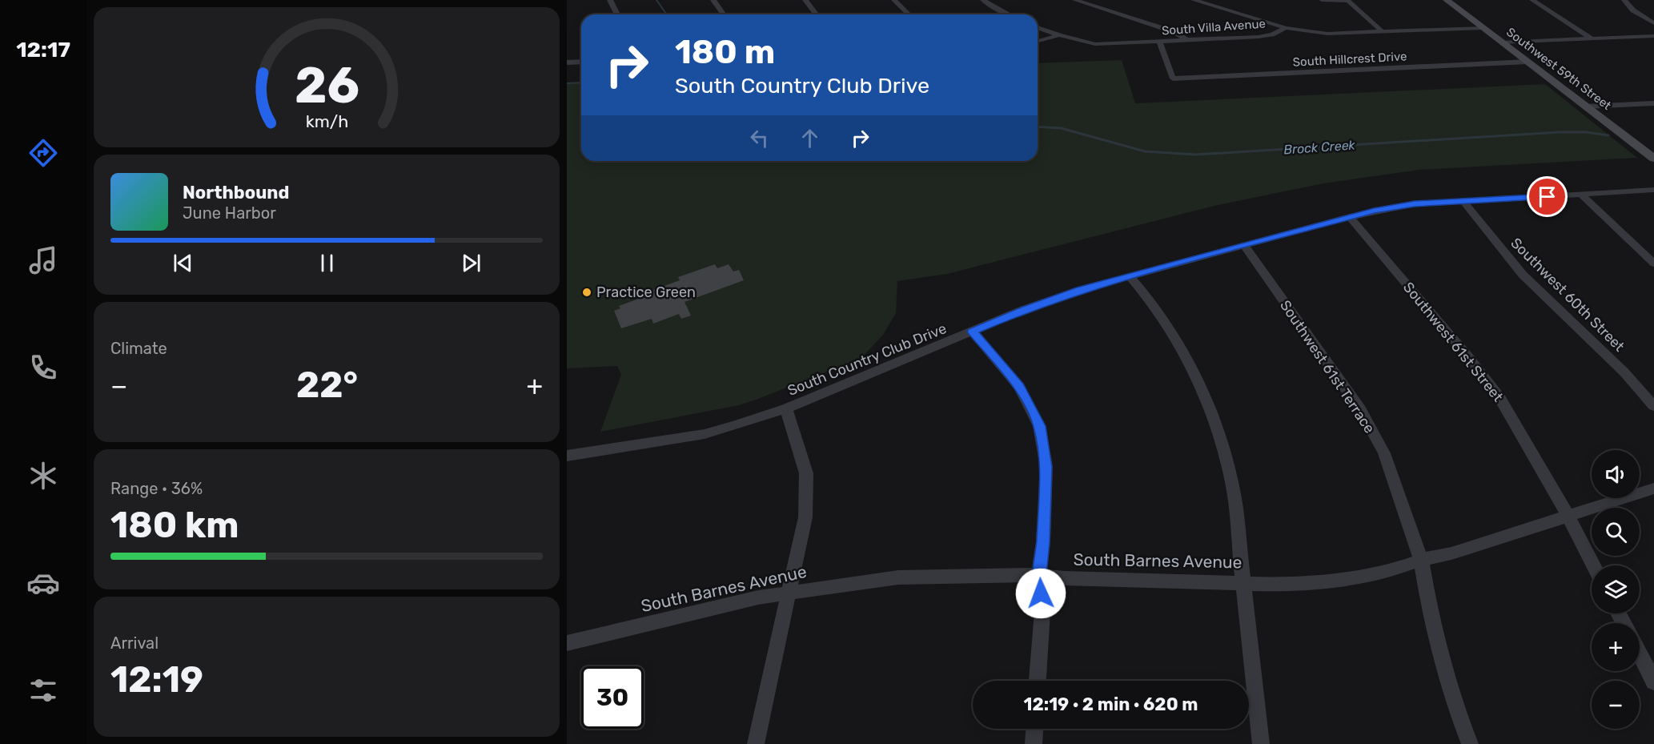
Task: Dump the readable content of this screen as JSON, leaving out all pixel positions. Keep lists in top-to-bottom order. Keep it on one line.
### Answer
{"streets":{"main road":["Southwest 59th Street"],"street":["South Villa Avenue","South Hillcrest Drive","Southwest 60th Street","Southwest 61st Street","South Country Club Drive","Southwest 61st Terrace","South Barnes Avenue"]},"crossings":[["South Villa Avenue","South Hillcrest Drive"],["South Villa Avenue","Southwest 59th Street"],["South Hillcrest Drive","Southwest 59th Street"],["Southwest 60th Street","South Country Club Drive"],["Southwest 61st Street","South Country Club Drive"],["Southwest 61st Street","South Barnes Avenue"],["South Country Club Drive","Southwest 61st Terrace"],["Southwest 61st Terrace","South Barnes Avenue"]],"water":["Brock Creek"],"places":["Practice Green"],"page":{"tabs":"12:17","turn":["180 m","South Country Club Drive"],"song":["Northbound","June Harbor"],"tile":["Climate",["Range · 36%","180 km"],["Arrival","12:19"]],"heat":["−","22°","+"],"map_buttons":["+","−"],"limit":"30","trip":"12:19 · 2 min · 620 m","gauge":["26","km/h"]}}
